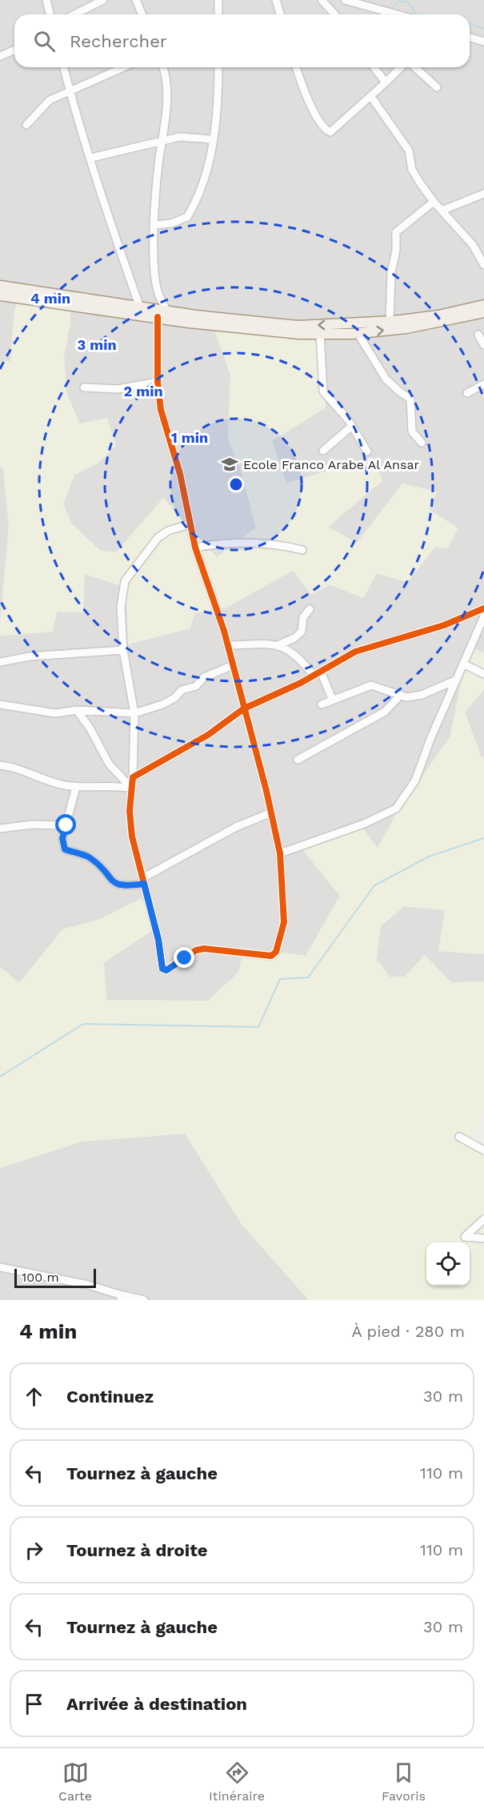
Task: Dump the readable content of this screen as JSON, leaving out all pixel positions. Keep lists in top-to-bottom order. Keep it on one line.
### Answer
{"places":{"school or university":["Ecole Franco Arabe Al Ansar"]},"scale_bar":"100 m","page":{"search":"Rechercher","scale":"100 m","heading":["4 min","À pied · 280 m"],"list":[["Continuez","30 m"],["Tournez à gauche","110 m"],["Tournez à droite","110 m"],["Tournez à gauche","30 m"],"Arrivée à destination"],"nav":["Carte","Itinéraire","Favoris"]},"rings":["4 min","3 min","2 min","1 min"]}
